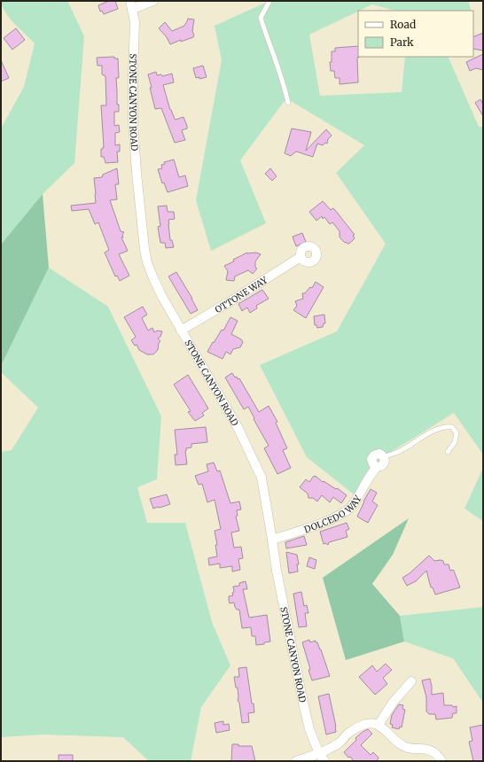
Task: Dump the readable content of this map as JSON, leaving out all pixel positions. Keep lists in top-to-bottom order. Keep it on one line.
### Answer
{"streets":{"street":["STONE CANYON ROAD","OTTONE WAY","DOLCEDO WAY"]},"crossings":[["STONE CANYON ROAD","OTTONE WAY"],["STONE CANYON ROAD","DOLCEDO WAY"]],"legend":["Road","Park"]}
